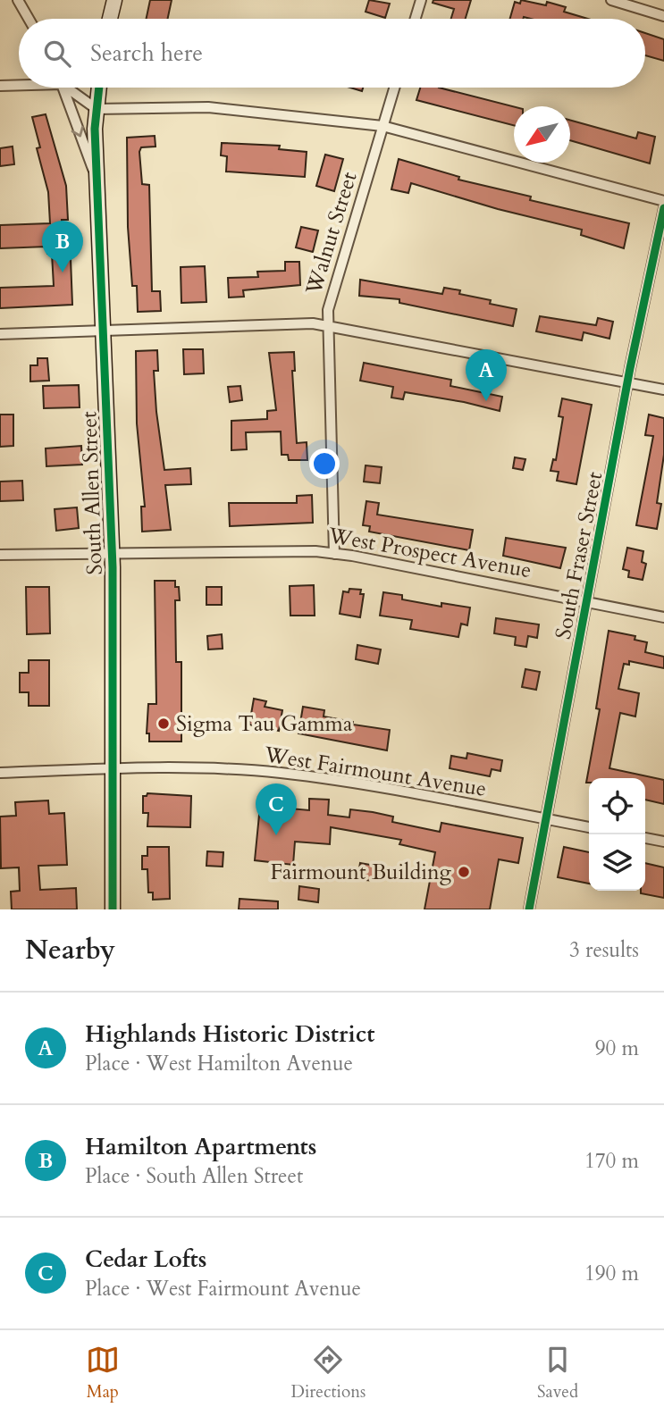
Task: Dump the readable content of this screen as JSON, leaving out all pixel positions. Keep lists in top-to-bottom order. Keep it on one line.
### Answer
{"streets":{"street":["Walnut Street","South Allen Street","West Prospect Avenue","South Fraser Street","West Fairmount Avenue"]},"crossings":[["Walnut Street","West Prospect Avenue"],["South Allen Street","West Prospect Avenue"],["South Allen Street","West Fairmount Avenue"],["West Prospect Avenue","South Fraser Street"],["South Fraser Street","West Fairmount Avenue"]],"places":["Sigma Tau Gamma","Fairmount Building"],"north":"bottom left","page":{"search":"Search here","pins":["B","A","C"],"heading":["Nearby","3 results"],"list":[{"mark":"A","name":"Highlands Historic District","note":"Place · West Hamilton Avenue","value":"90 m"},{"mark":"B","name":"Hamilton Apartments","note":"Place · South Allen Street","value":"170 m"},{"mark":"C","name":"Cedar Lofts","note":"Place · West Fairmount Avenue","value":"190 m"}],"nav":["Map","Directions","Saved"]}}
